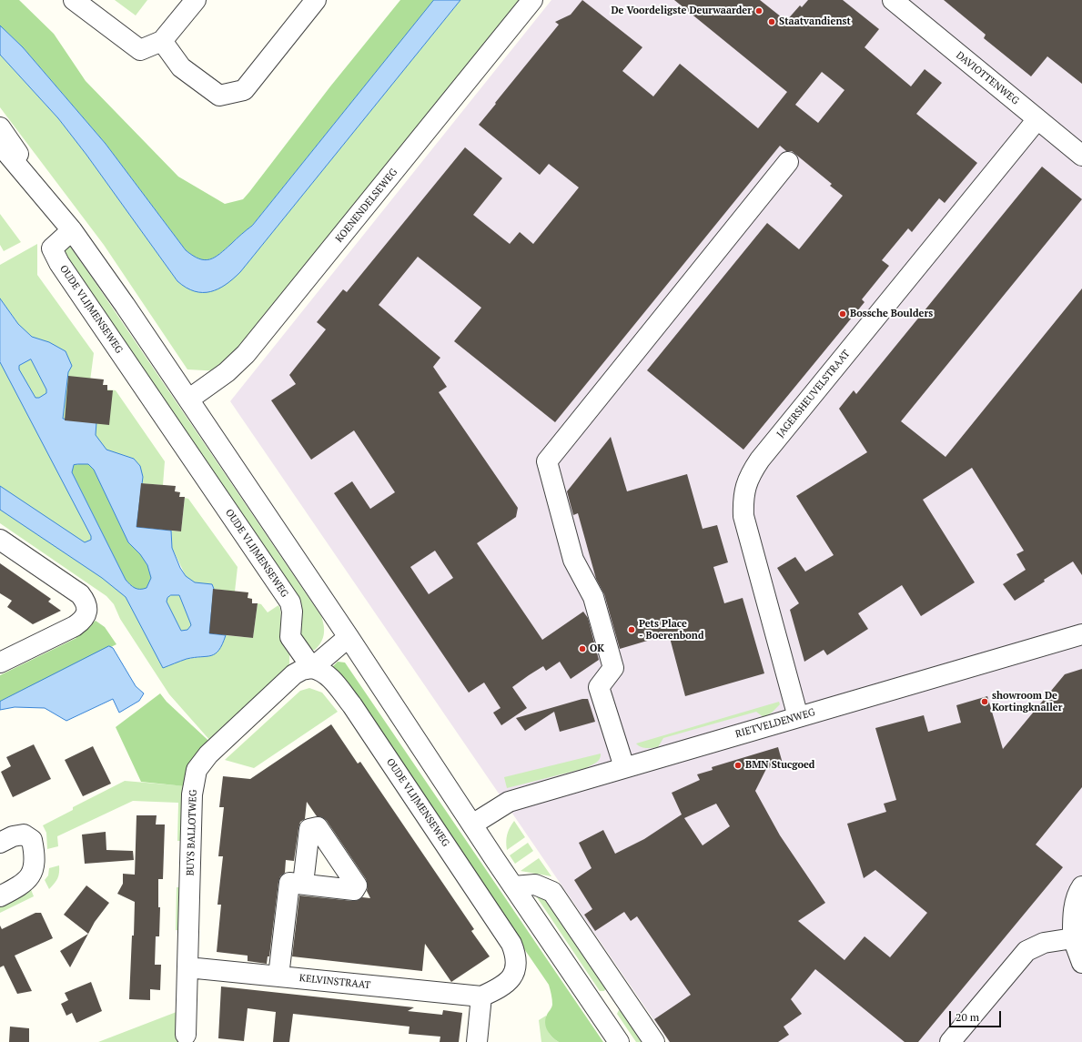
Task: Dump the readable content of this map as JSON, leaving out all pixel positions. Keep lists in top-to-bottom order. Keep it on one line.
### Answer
{"streets":{"street":["DAVIOTTENWEG","KOENENDELSEWEG","OUDE VLIJMENSEWEG","JAGERSHEUVELSTRAAT","RIETVELDENWEG","BUYS BALLOTWEG","KELVINSTRAAT"]},"crossings":[["DAVIOTTENWEG","JAGERSHEUVELSTRAAT"],["OUDE VLIJMENSEWEG","BUYS BALLOTWEG"],["OUDE VLIJMENSEWEG","KELVINSTRAAT"],["JAGERSHEUVELSTRAAT","RIETVELDENWEG"],["BUYS BALLOTWEG","KELVINSTRAAT"]],"places":["De Voordeligste Deurwaarder","Staatvandienst","Bossche Boulders","Pets Place - Boerenbond","OK","showroom De Kortingknaller","BMN Stucgoed"],"scale_bar":"20 m"}
